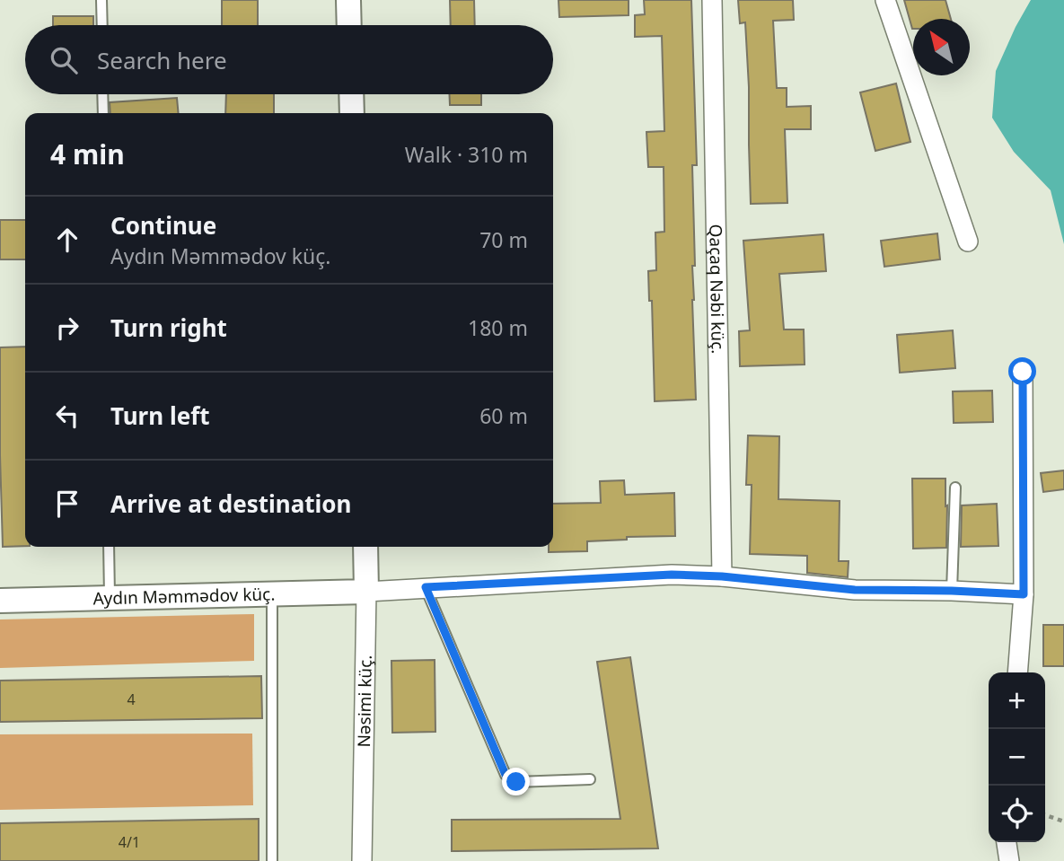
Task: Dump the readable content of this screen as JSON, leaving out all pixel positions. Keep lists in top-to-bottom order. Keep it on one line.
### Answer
{"streets":{"street":["Qaçaq Nəbi küç.","Aydın Məmmədov küç.","Nəsimi küç."]},"crossings":[["Aydın Məmmədov küç.","Nəsimi küç."]],"house_numbers":["4","4/1"],"north":"top left","page":{"search":"Search here","heading":["4 min","Walk · 310 m"],"list":[["Continue","Aydın Məmmədov küç.","70 m"],["Turn right","180 m"],["Turn left","60 m"],"Arrive at destination"],"map_buttons":["+","−"]}}
